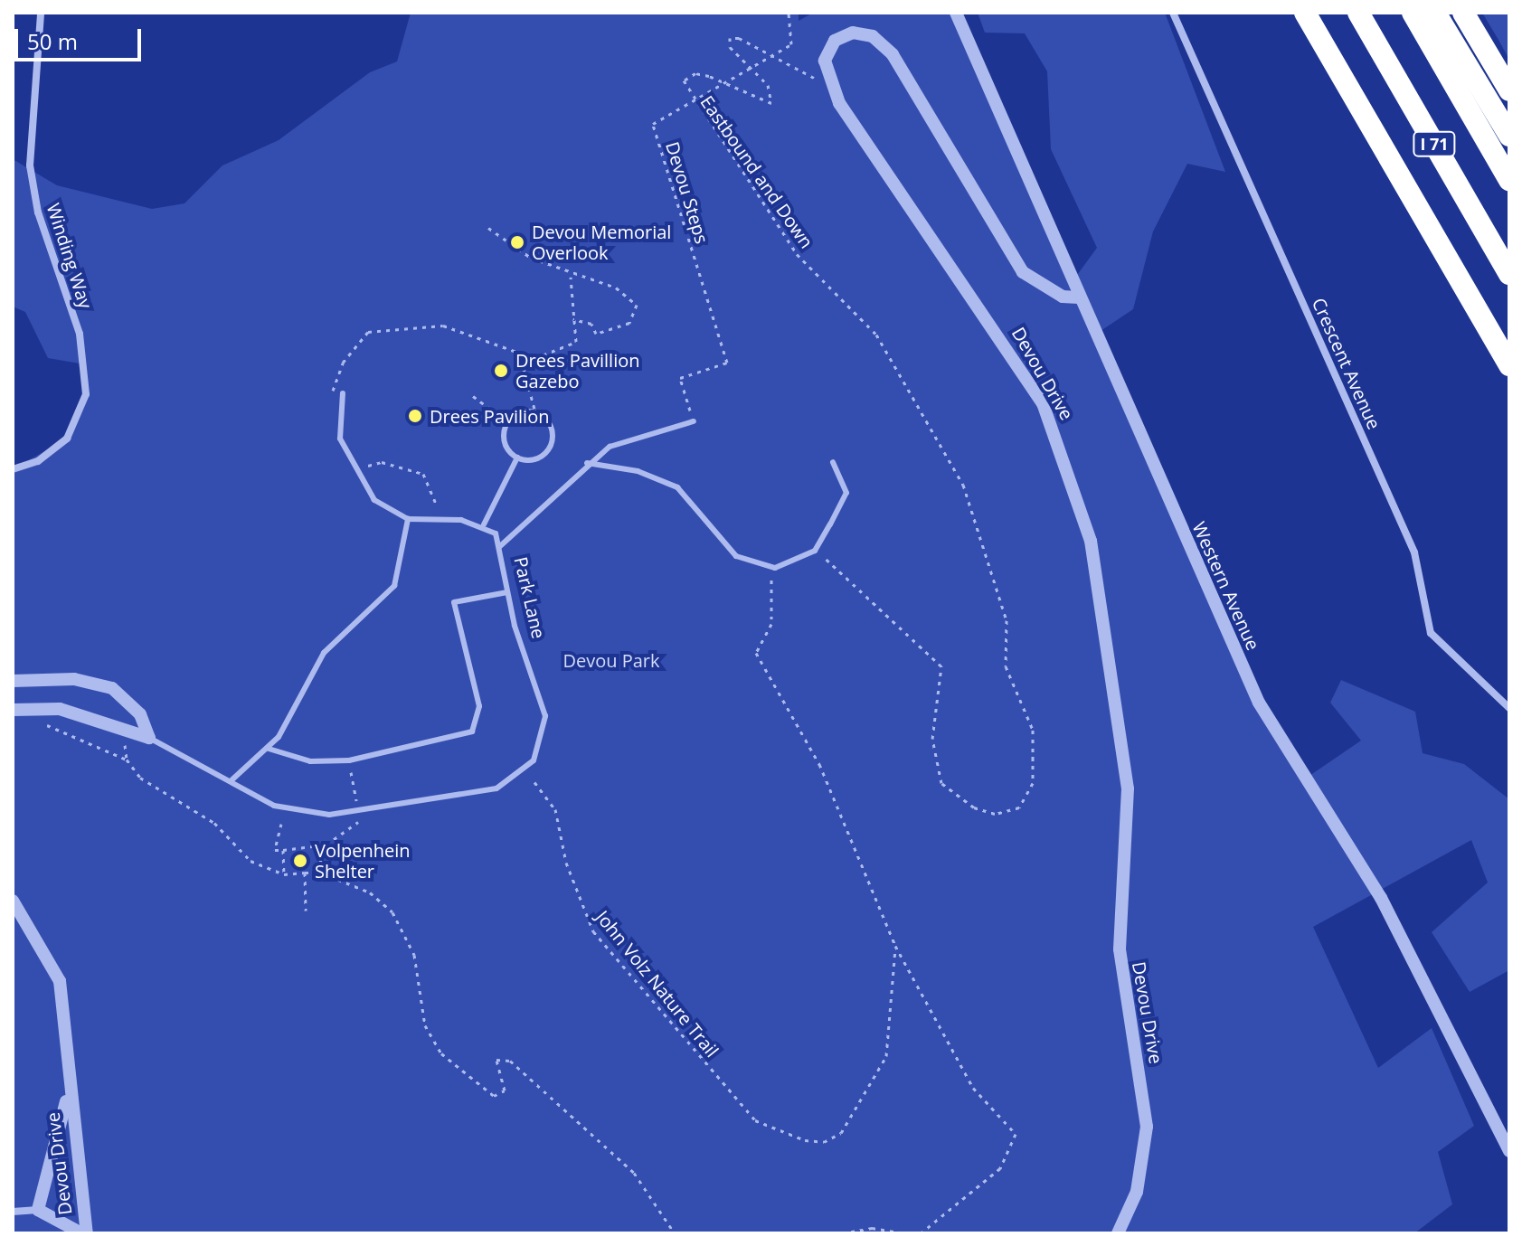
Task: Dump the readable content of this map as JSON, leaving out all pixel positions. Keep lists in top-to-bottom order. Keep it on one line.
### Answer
{"streets":{"highway":["I 71"],"street":["Winding Way","Crescent Avenue","Devou Drive","Western Avenue"],"lane":["Park Lane"],"path":["Eastbound and Down","Devou Steps","John Volz Nature Trail"]},"crossings":[["Eastbound and Down","Devou Steps"],["Eastbound and Down","Devou Drive"]],"parks":["Devou Park"],"places":["Devou Memorial Overlook","Drees Pavillion Gazebo","Drees Pavilion","Volpenhein Shelter"],"scale_bar":"50 m"}
